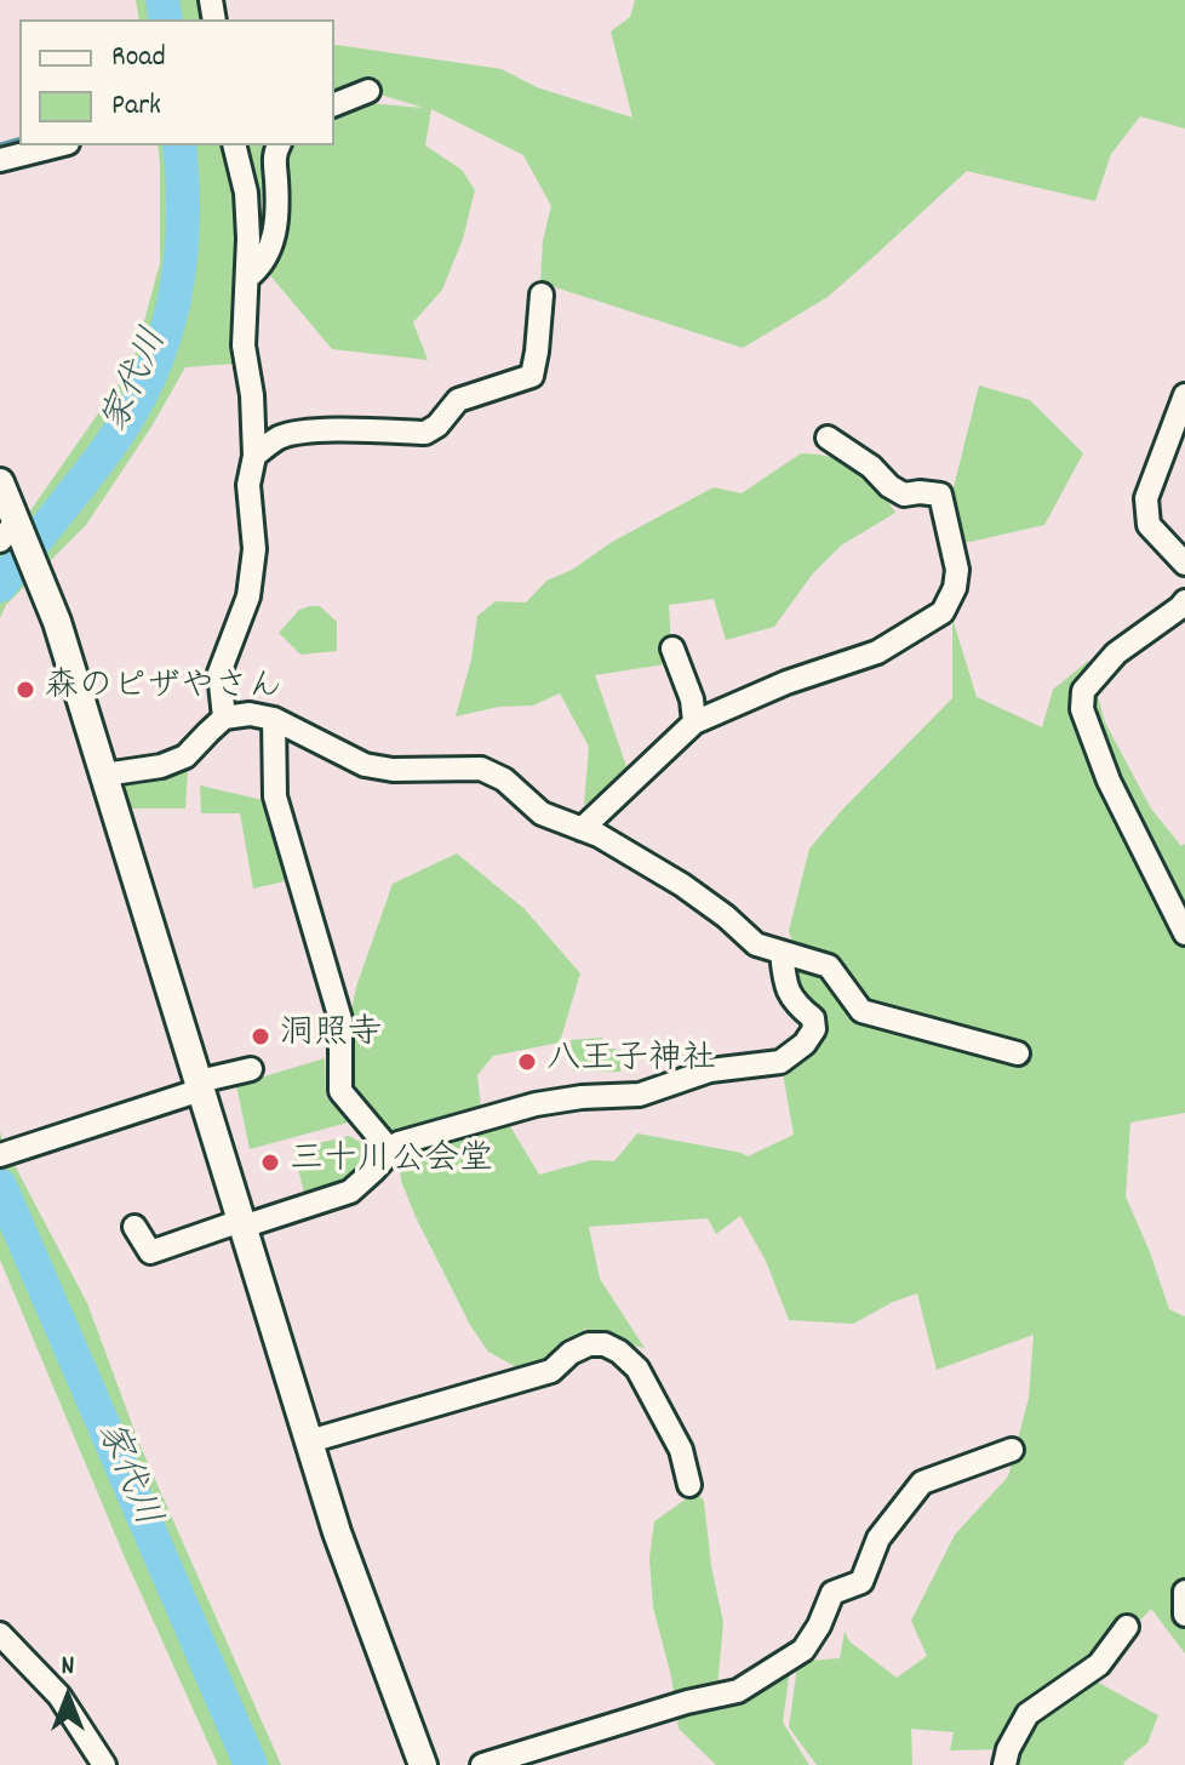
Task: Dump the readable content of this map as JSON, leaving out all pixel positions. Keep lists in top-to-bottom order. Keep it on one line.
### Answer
{"water":["家代川"],"places":["森のピザやさん","洞照寺","八王子神社","三十川公会堂"],"legend":["Road","Park"],"north":"top"}
